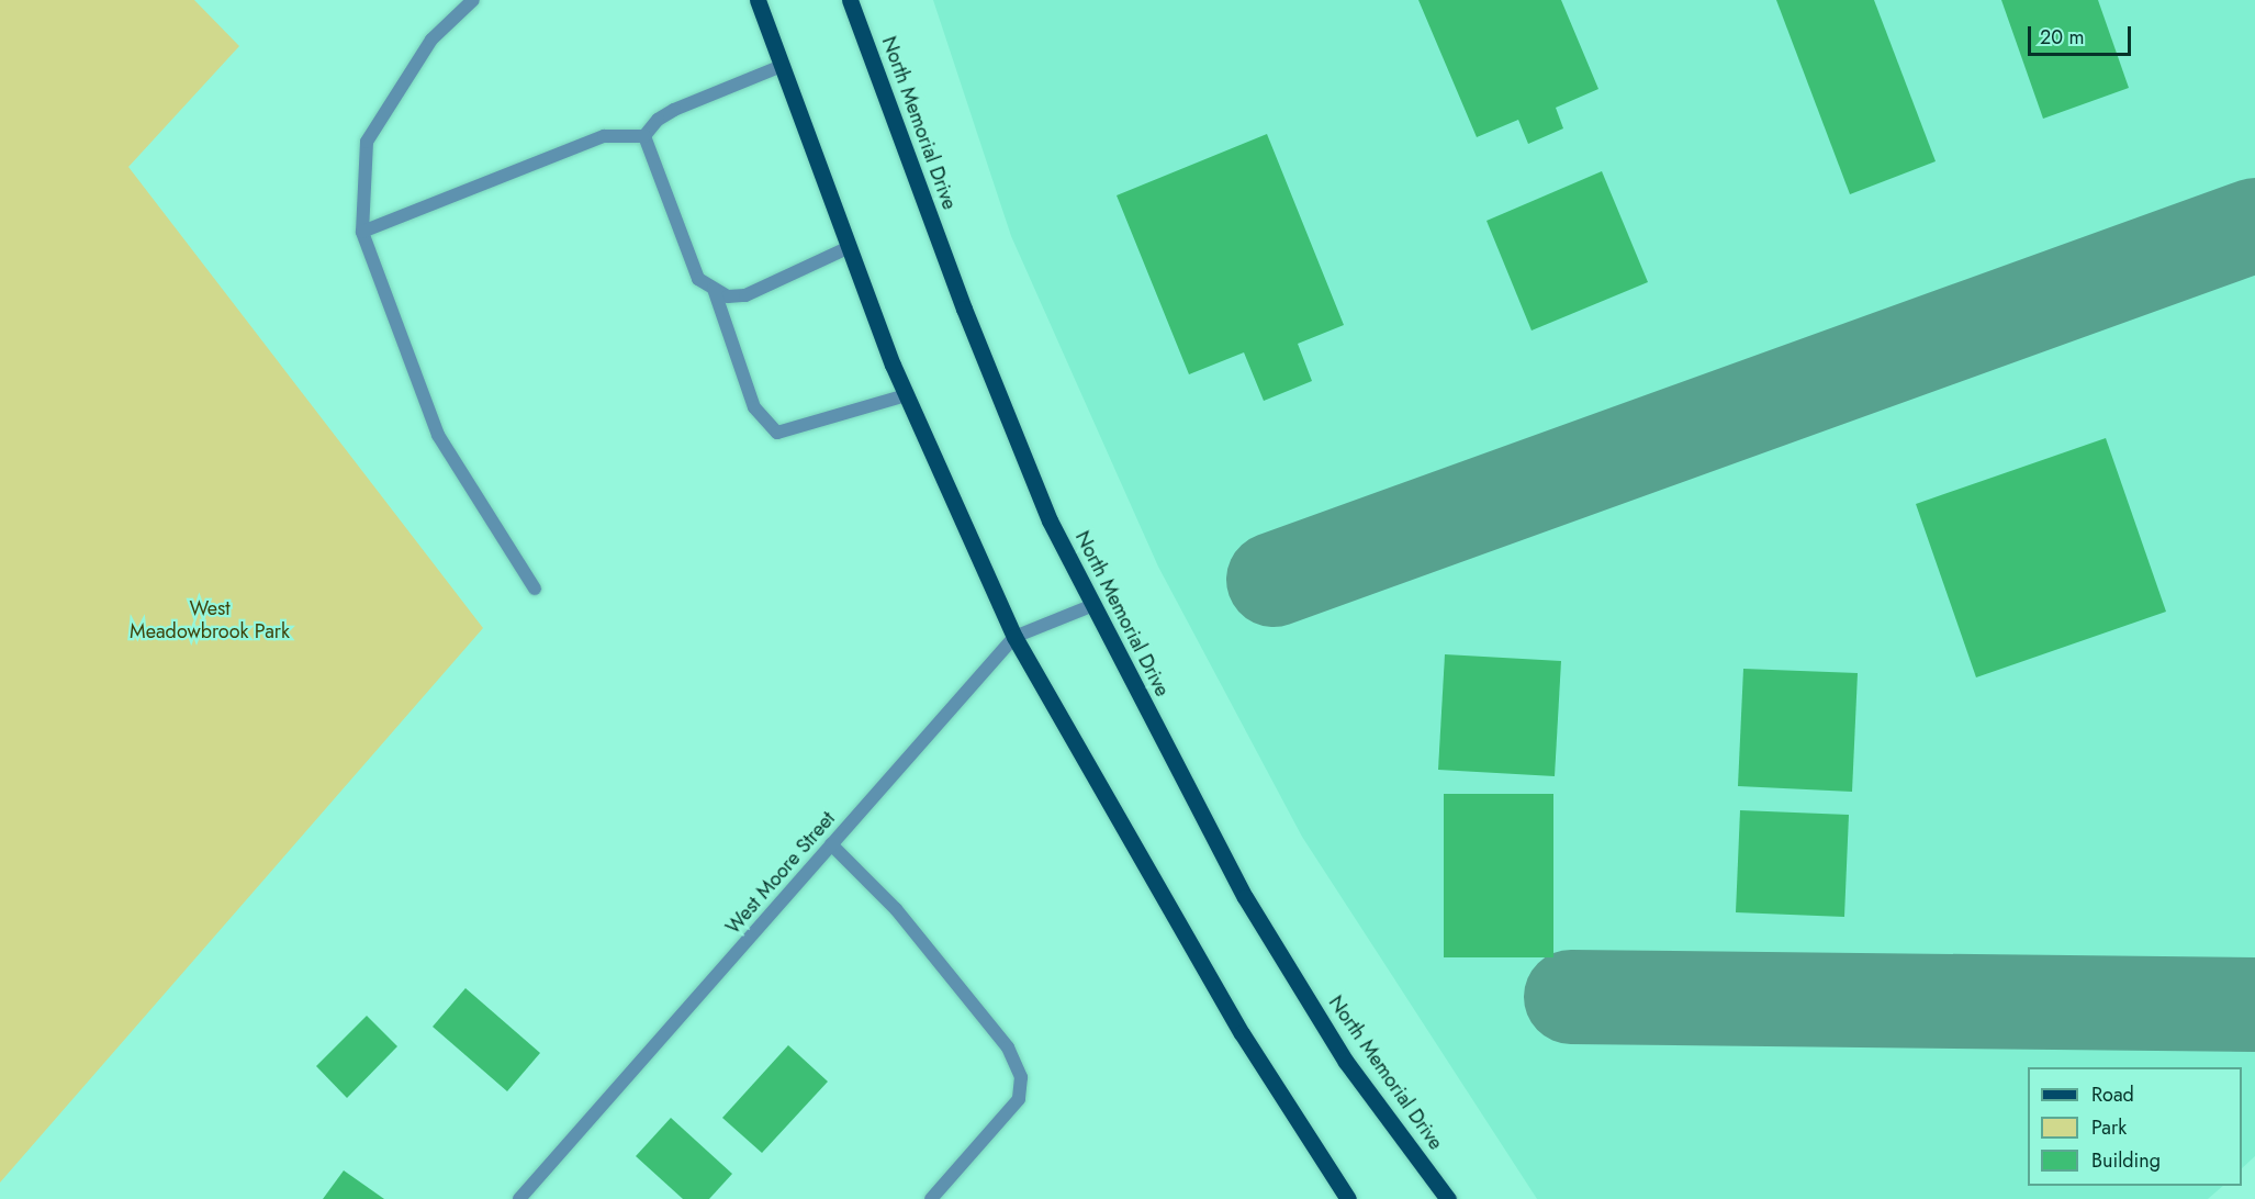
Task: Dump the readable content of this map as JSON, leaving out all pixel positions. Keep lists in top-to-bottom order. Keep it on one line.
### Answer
{"streets":{"main road":["North Memorial Drive"],"street":["West Moore Street"]},"crossings":[["North Memorial Drive","West Moore Street"]],"parks":["West Meadowbrook Park"],"legend":["Road","Park","Building"],"scale_bar":"20 m"}
